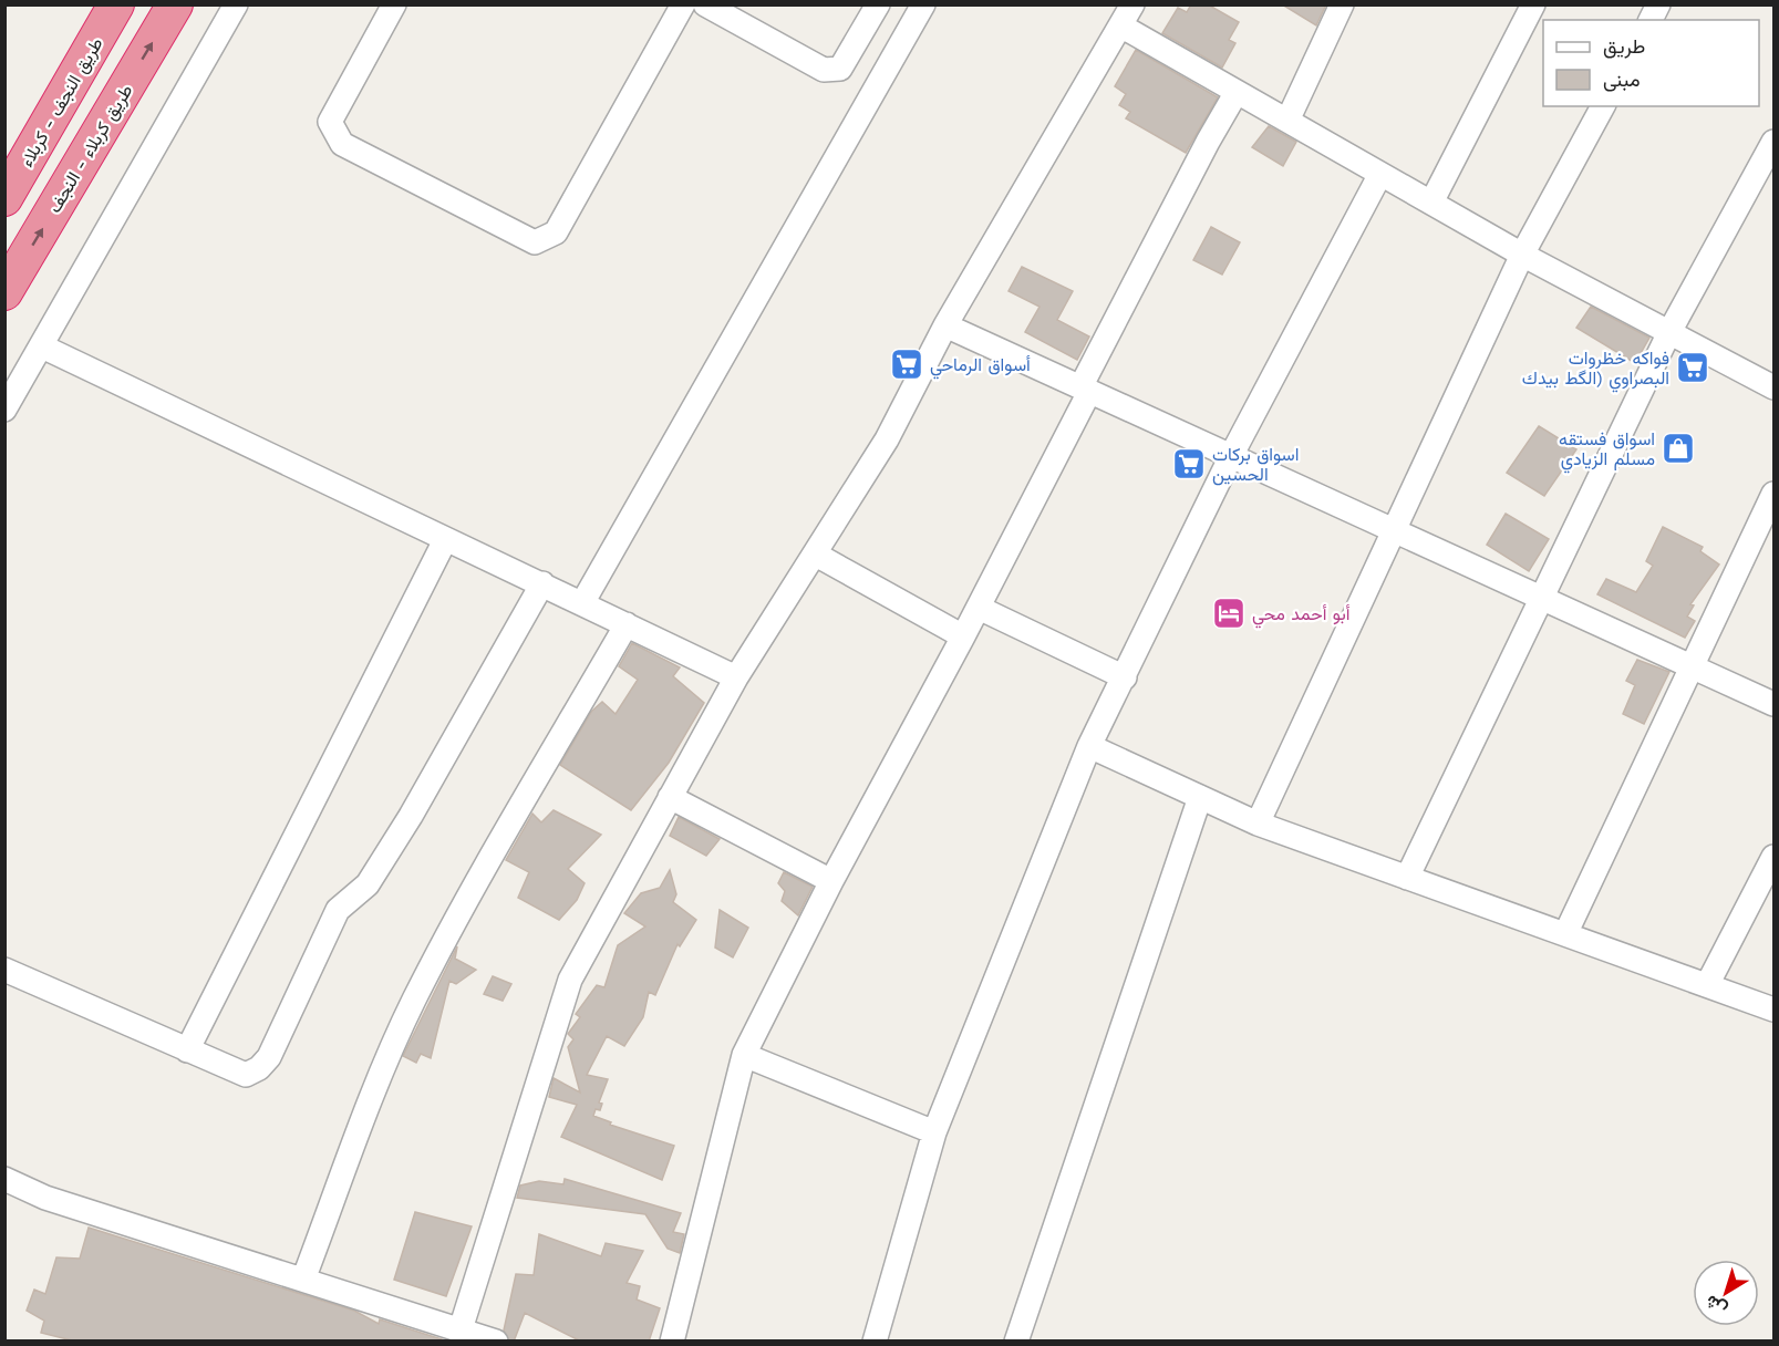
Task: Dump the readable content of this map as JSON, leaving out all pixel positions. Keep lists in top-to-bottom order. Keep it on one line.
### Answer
{"streets":{"highway":["طريق النجف - کربلاء","طريق کربلاء - النجف"]},"one_way":["طريق کربلاء - النجف"],"places":{"supermarket":["أسواق الرماحي","فواكه خظروات البصراوي (الگط بيدك","اسواق بركات الحسين"],"shop":["اسواق فستقه مسلم الزيادي"],"hotel":["أبو أحمد محي"]},"legend":["طريق","مبنى"],"north":"bottom left"}
